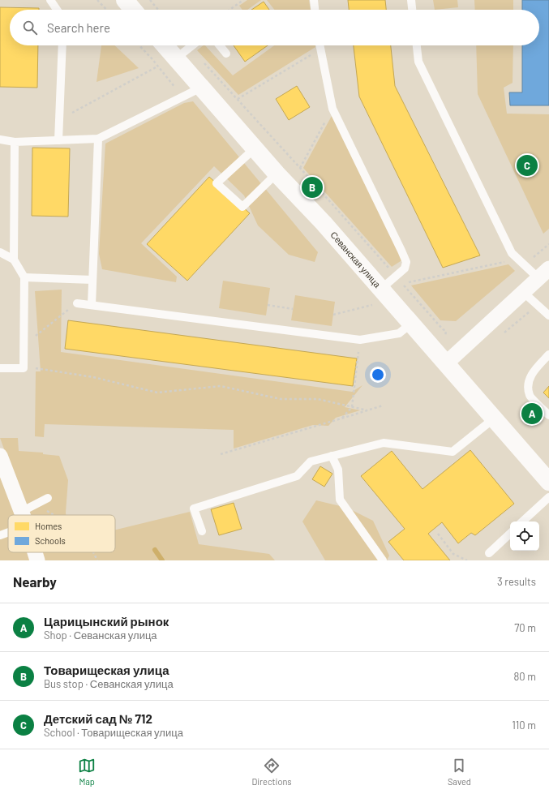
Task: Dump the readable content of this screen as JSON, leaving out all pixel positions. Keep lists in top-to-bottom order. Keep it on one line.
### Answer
{"streets":{"street":["Севанская улица"]},"legend":["Homes","Schools"],"page":{"search":"Search here","pins":["C","B","A"],"heading":["Nearby","3 results"],"list":[{"mark":"A","name":"Царицынский рынок","note":"Shop · Севанская улица","value":"70 m"},{"mark":"B","name":"Товарищеская улица","note":"Bus stop · Севанская улица","value":"80 m"},{"mark":"C","name":"Детский сад № 712","note":"School · Товарищеская улица","value":"110 m"}],"nav":["Map","Directions","Saved"]}}
